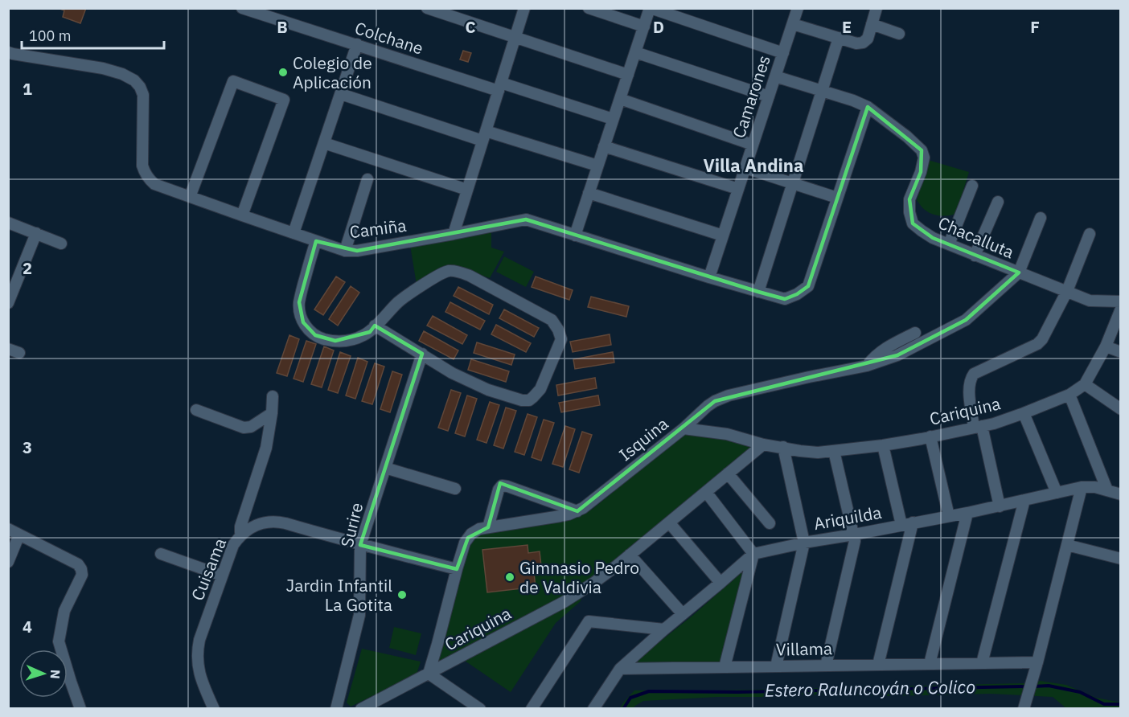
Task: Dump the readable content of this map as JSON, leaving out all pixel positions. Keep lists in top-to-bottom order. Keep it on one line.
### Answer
{"streets":{"street":["Colchane","Camarones","Camiña","Chacalluta","Cariquina","Isquina","Ariquilda","Surire","Cuisama","Villama"]},"crossings":[["Camarones","Camiña"],["Chacalluta","Isquina"],["Cariquina","Isquina"],["Isquina","Cuisama"],["Ariquilda","Villama"],["Surire","Cuisama"]],"districts":["Villa Andina"],"water":["Estero Raluncoyán o Colico"],"places":["Colegio de Aplicación","Gimnasio Pedro de Valdivia","Jardin Infantil La Gotita"],"scale_bar":"100 m","north":"right","grid":{"columns":["B","C","D","E","F"],"rows":["1","2","3","4"]}}
